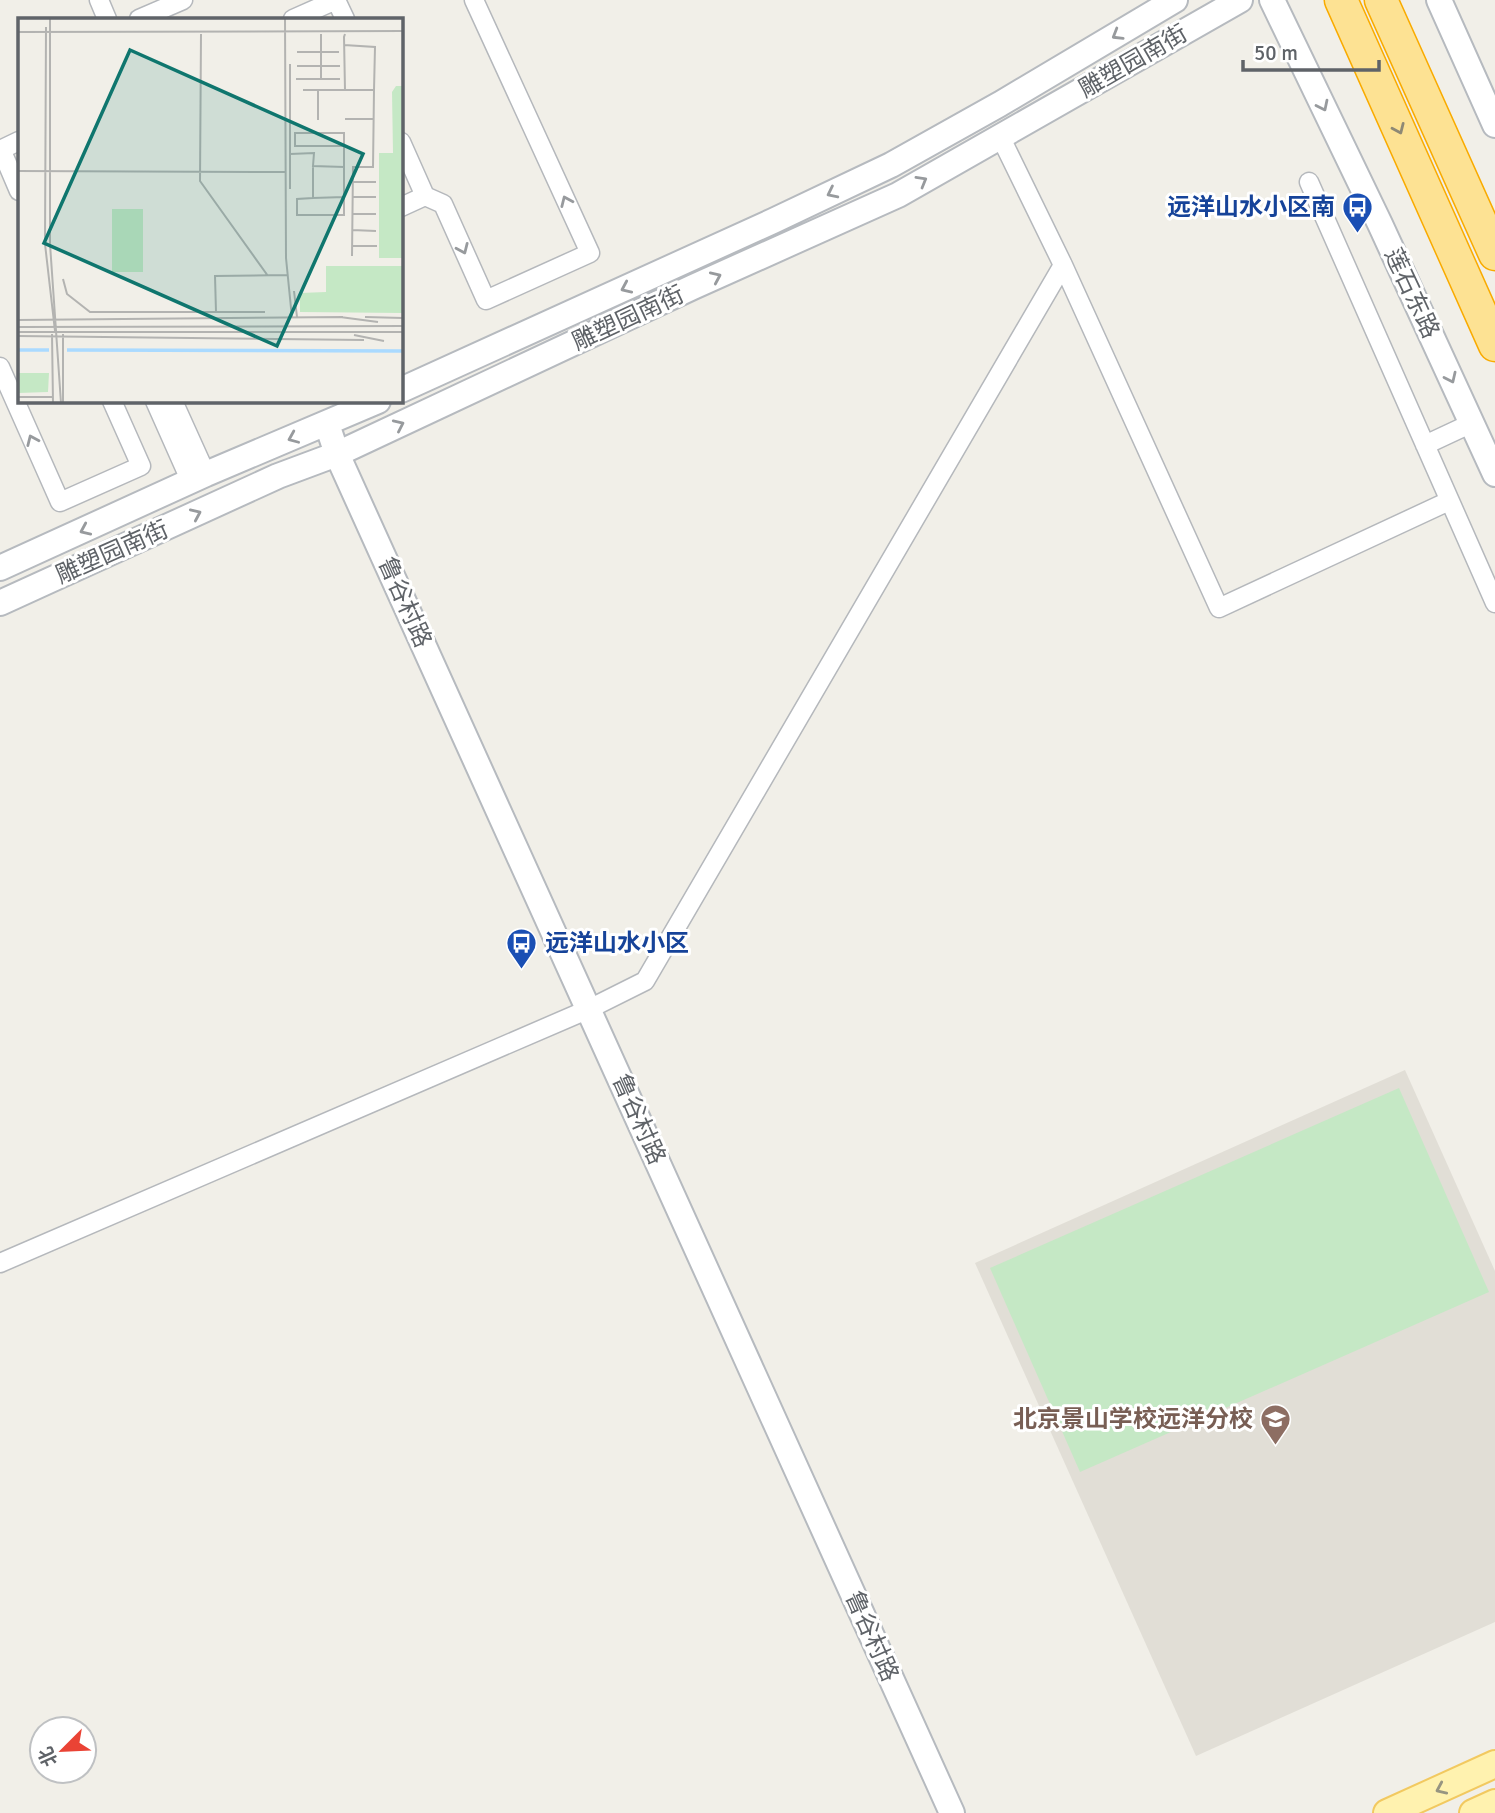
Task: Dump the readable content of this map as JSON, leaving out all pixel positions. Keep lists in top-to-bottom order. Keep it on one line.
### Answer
{"streets":{"main road":["雕塑园南街","莲石东路","鲁谷村路"]},"crossings":[["雕塑园南街","鲁谷村路"]],"one_way":["莲石东路"],"places":{"bus stop":["远洋山水小区南","远洋山水小区"],"school or university":["北京景山学校远洋分校"]},"scale_bar":"50 m","north":"bottom left"}
